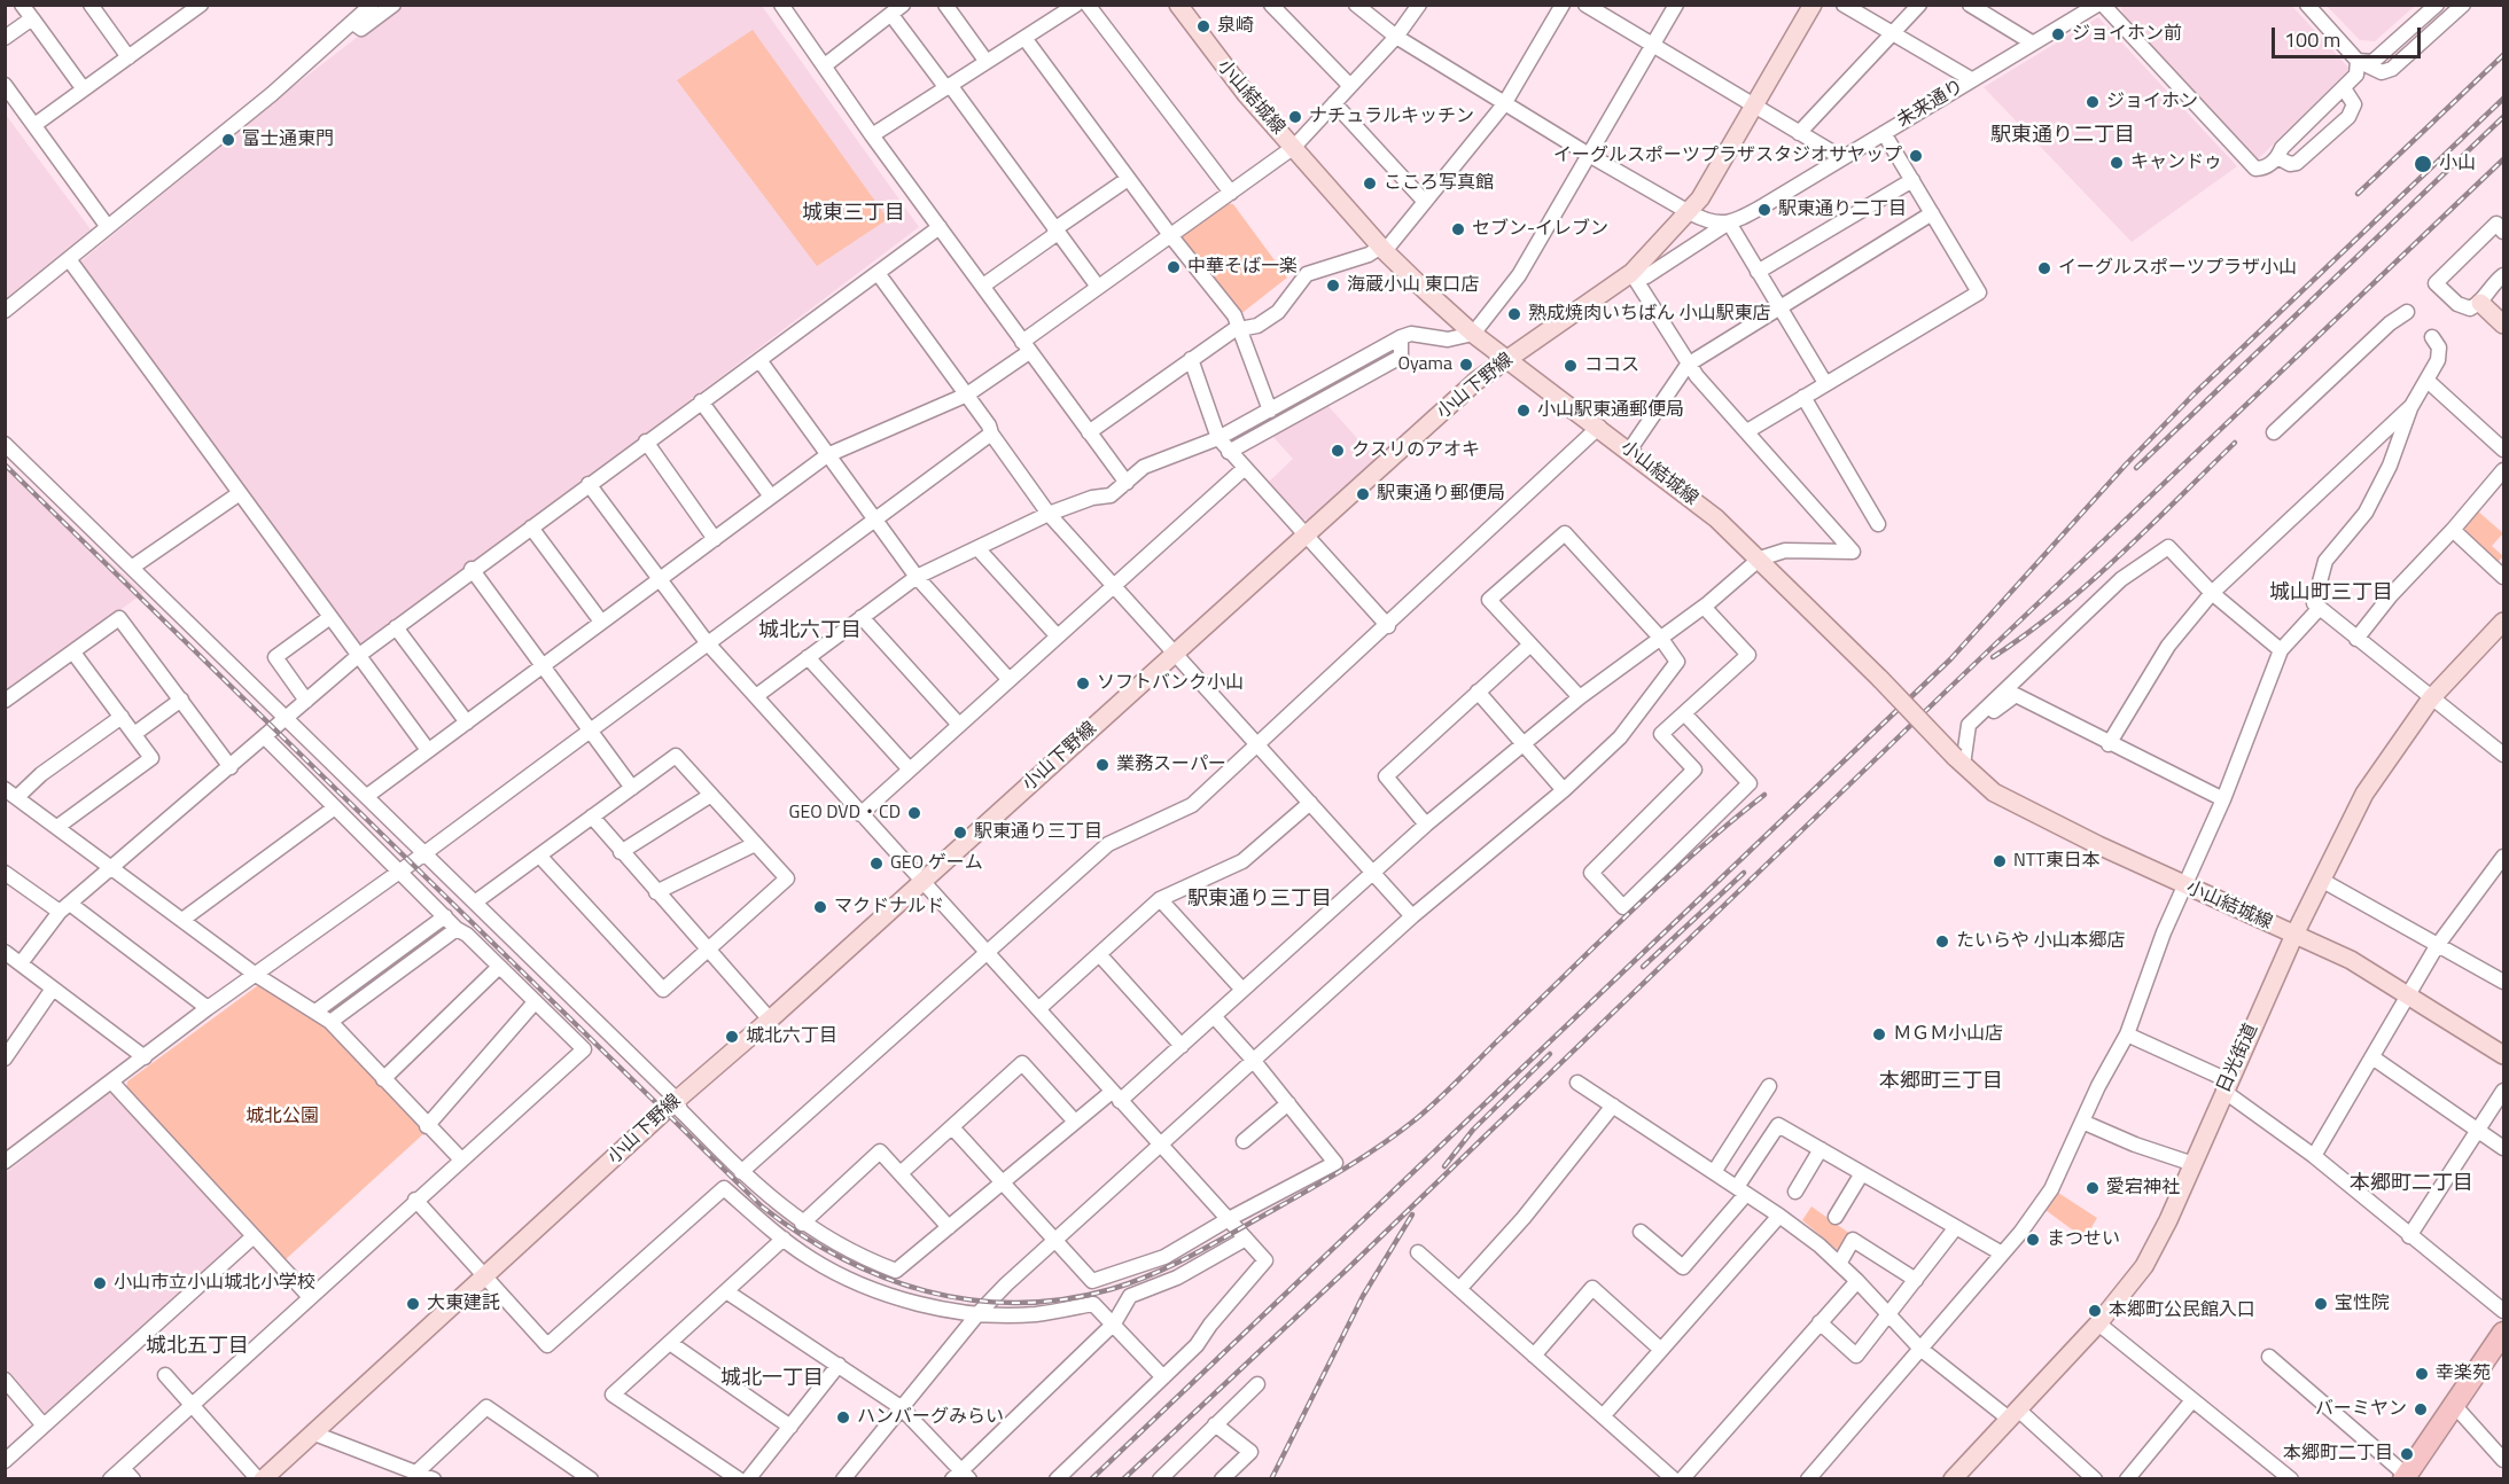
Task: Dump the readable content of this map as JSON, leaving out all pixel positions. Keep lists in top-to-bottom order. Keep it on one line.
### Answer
{"streets":{"main road":["小山結城線","小山下野線","日光街道"],"street":["未来通り"]},"crossings":[["小山結城線","小山下野線"],["小山結城線","日光街道"],["未来通り","小山下野線"]],"districts":["駅東通り二丁目","城東三丁目","城山町三丁目","城北六丁目","駅東通り三丁目","本郷町三丁目","本郷町二丁目","城北五丁目","城北一丁目"],"parks":["城北公園"],"places":["泉崎","ジョイホン前","ジョイホン","ナチュラルキッチン","富士通東門","イーグルスポーツプラザスタジオサヤップ","キャンドゥ","小山","こころ写真館","駅東通り二丁目","セブン-イレブン","中華そば一楽","イーグルスポーツプラザ小山","海蔵小山 東口店","熟成焼肉いちばん 小山駅東店","Oyama","ココス","小山駅東通郵便局","クスリのアオキ","駅東通り郵便局","ソフトバンク小山","業務スーパー","GEO DVD・CD","駅東通り三丁目","NTT東日本","GEO ゲーム","マクドナルド","たいらや 小山本郷店","ＭＧＭ小山店","城北六丁目","愛宕神社","まつせい","小山市立小山城北小学校","大東建託","宝性院","本郷町公民館入口","幸楽苑","バーミヤン","ハンバーグみらい","本郷町二丁目"],"scale_bar":"100 m"}
